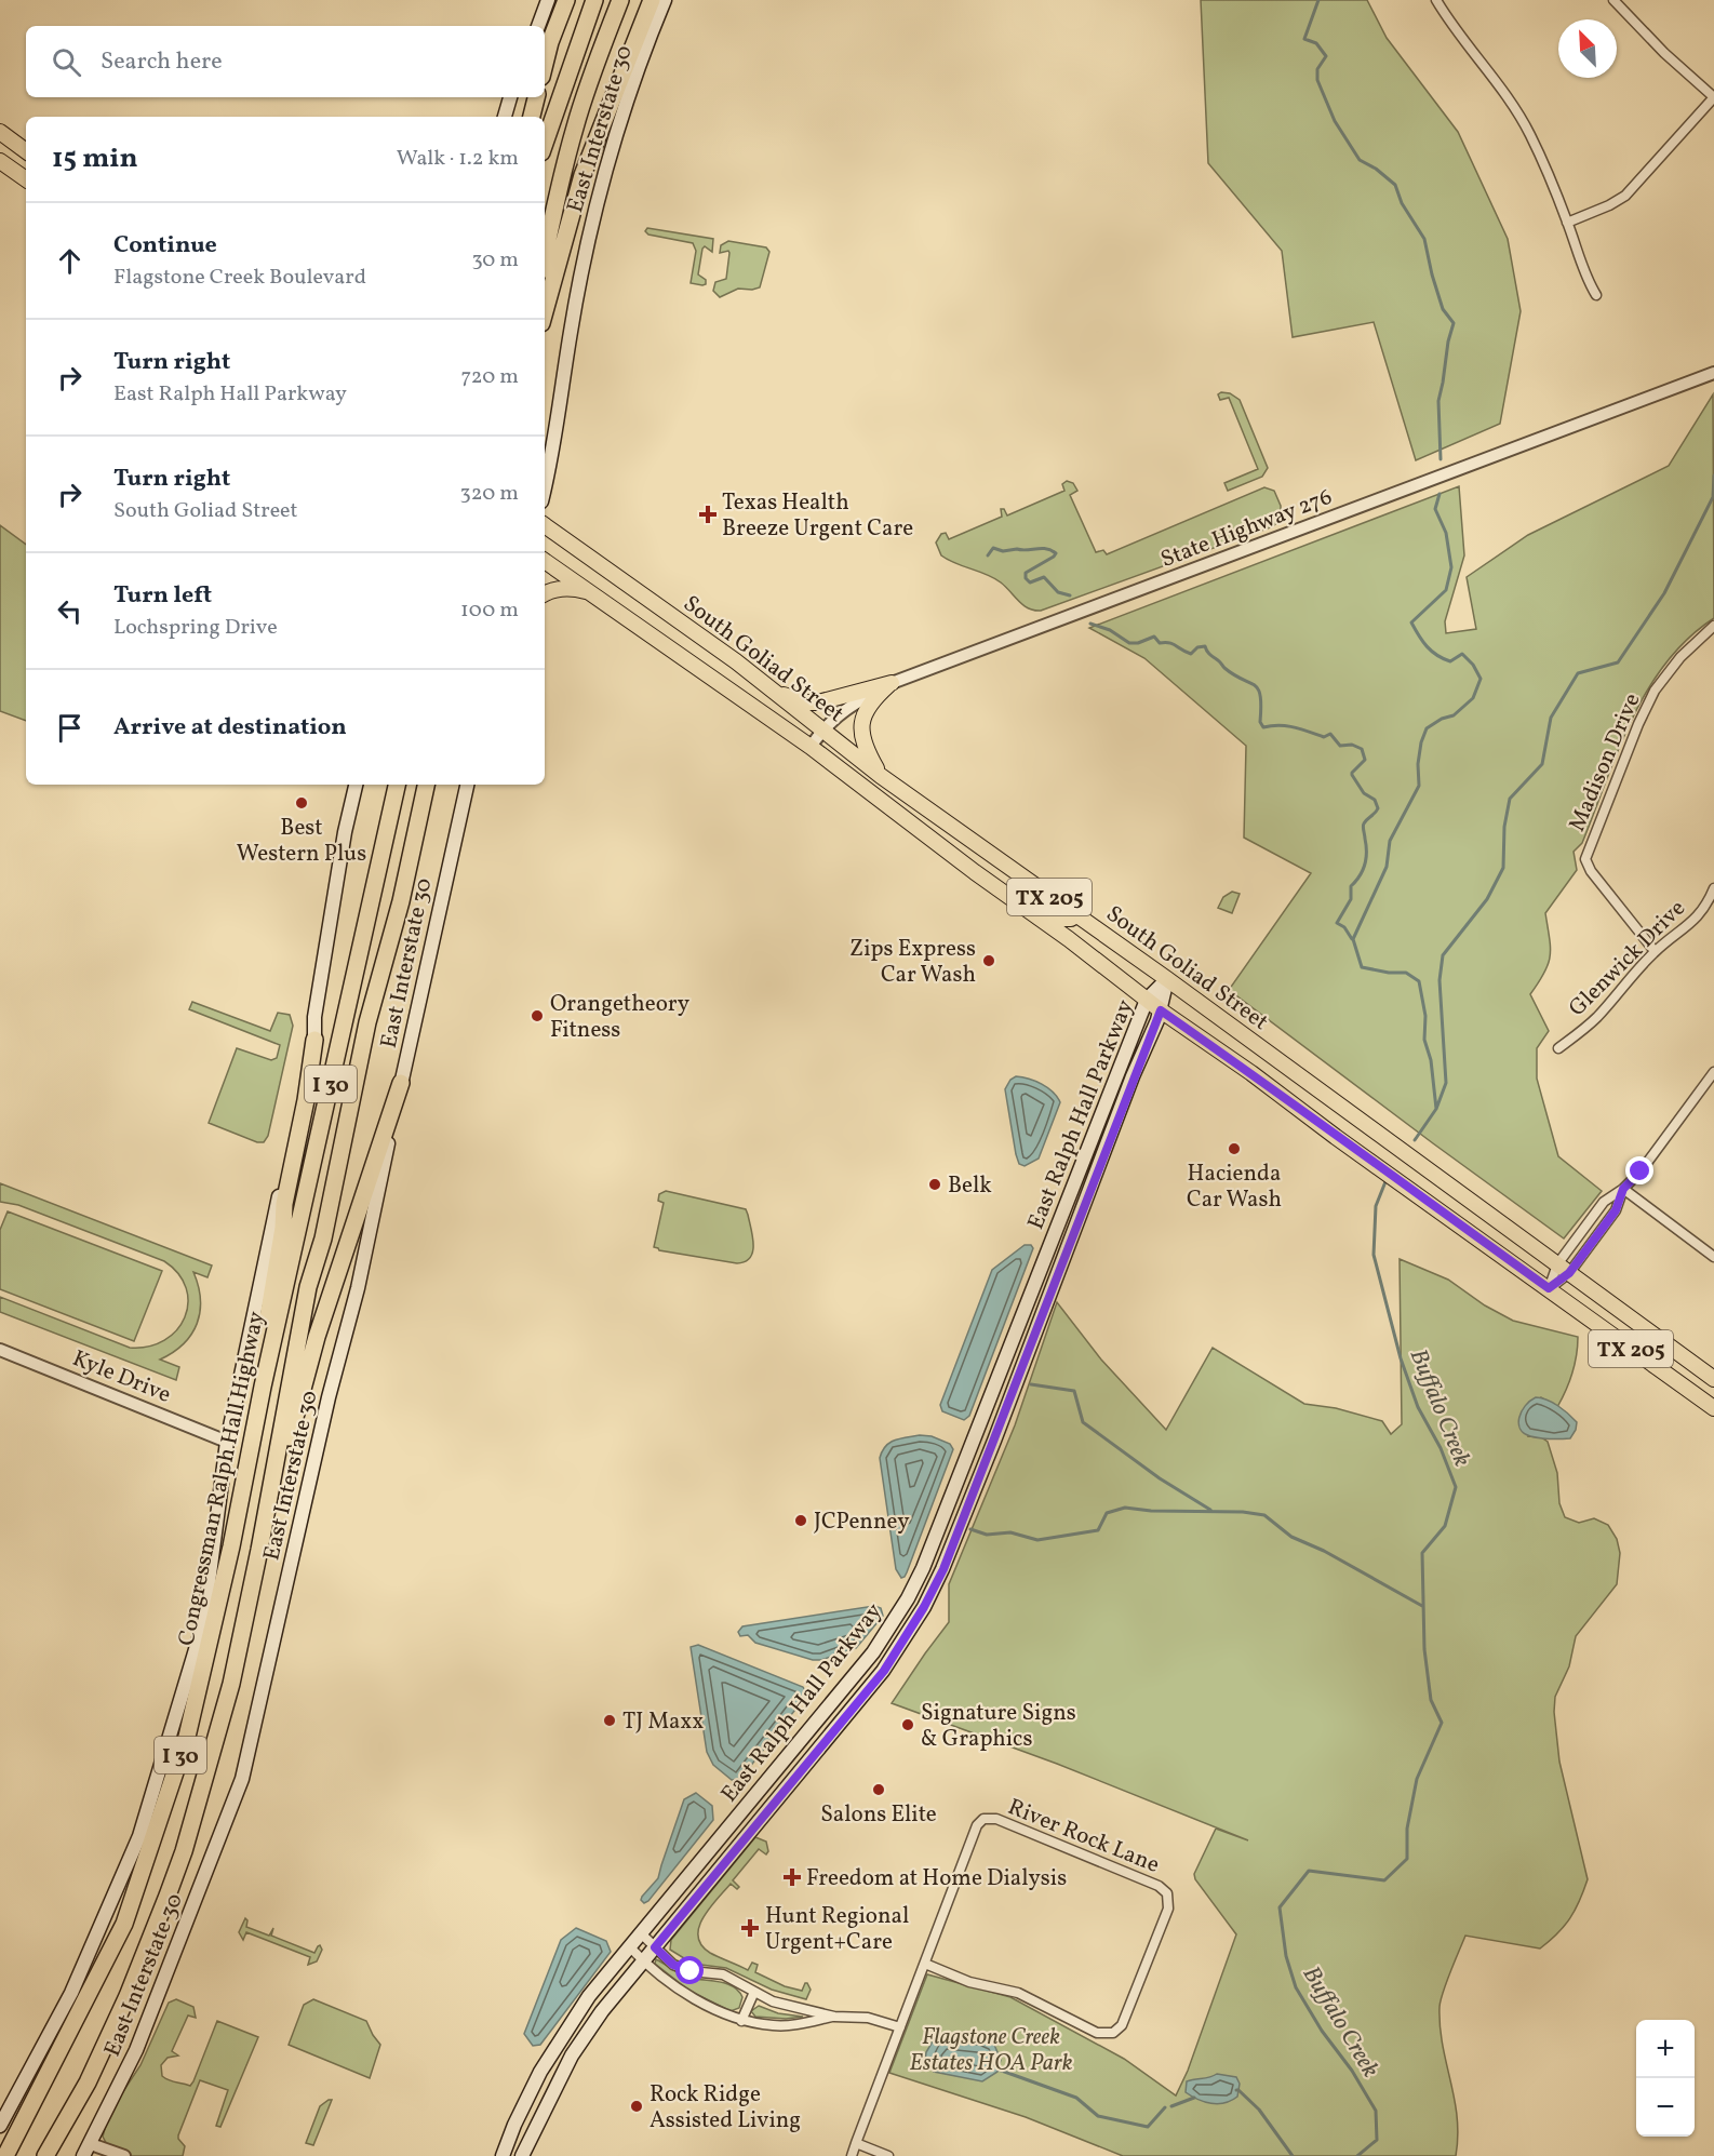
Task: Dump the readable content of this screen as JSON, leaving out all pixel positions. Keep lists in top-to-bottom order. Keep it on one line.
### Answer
{"streets":{"highway":["I 30","Congressman Ralph Hall Highway"],"main road":["East Interstate 30","South Goliad Street","TX 205","East Ralph Hall Parkway"],"street":["State Highway 276","Madison Drive","Glenwick Drive","Kyle Drive","River Rock Lane"]},"crossings":[["State Highway 276","South Goliad Street"],["South Goliad Street","East Ralph Hall Parkway"],["Madison Drive","Glenwick Drive"]],"water":["Buffalo Creek"],"parks":["Flagstone Creek Estates HOA Park"],"places":{"health":["Texas Health Breeze Urgent Care","Freedom at Home Dialysis","Hunt Regional Urgent+Care"],"other":["Best Western Plus","Zips Express Car Wash","Orangetheory Fitness","Hacienda Car Wash","Belk","JCPenney","TJ Maxx","Signature Signs & Graphics","Salons Elite","Rock Ridge Assisted Living"]},"north":"top left","page":{"search":"Search here","heading":["15 min","Walk · 1.2 km"],"list":[["Continue","Flagstone Creek Boulevard","30 m"],["Turn right","East Ralph Hall Parkway","720 m"],["Turn right","South Goliad Street","320 m"],["Turn left","Lochspring Drive","100 m"],"Arrive at destination"],"map_buttons":["+","−"]}}
